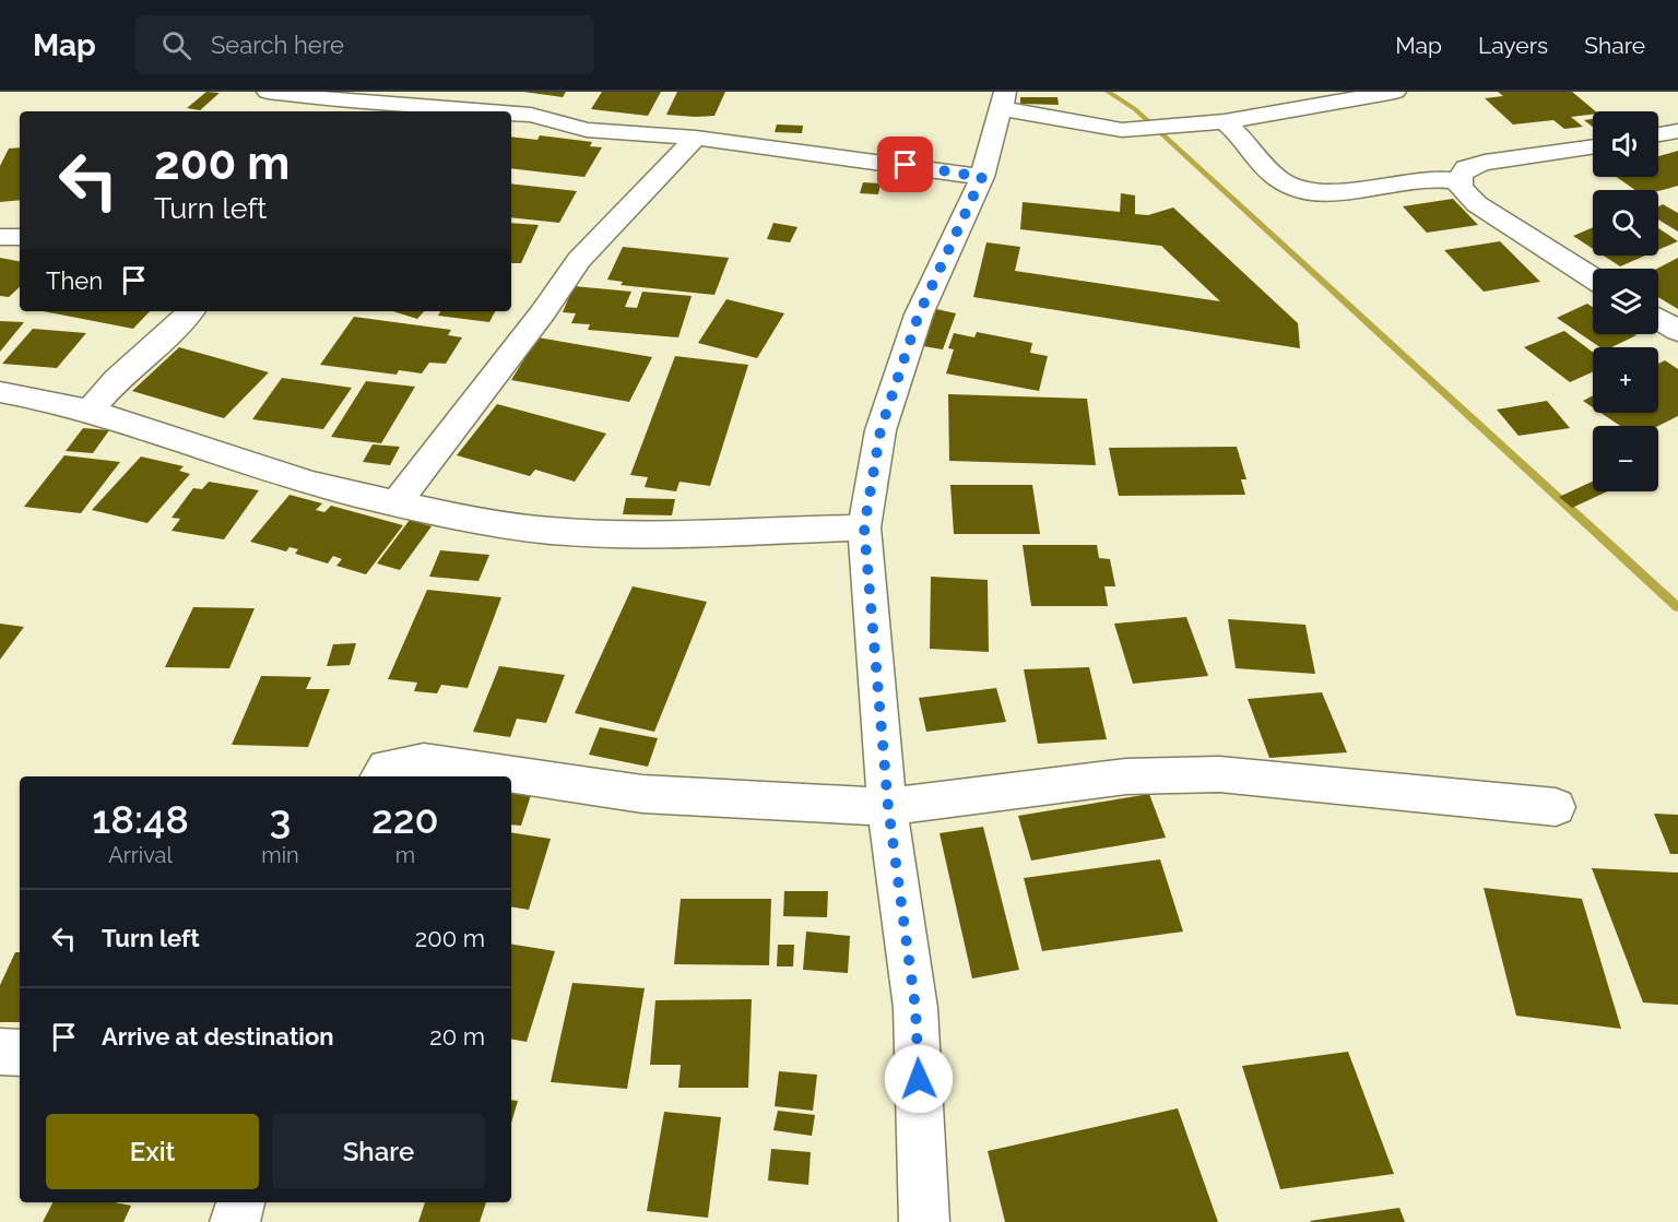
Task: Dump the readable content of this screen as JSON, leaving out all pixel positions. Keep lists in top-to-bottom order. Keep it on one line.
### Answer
{"page":{"header":"Map","search":"Search here","nav":["Map","Layers","Share"],"map_buttons":["+","−"],"turn":["200 m","Turn left"],"then":"Then","eta":["18:48","Arrival","3","min","220","m"],"list":[{"name":"Turn left","value":"200 m"},{"name":"Arrive at destination","value":"20 m"}],"buttons":["Exit","Share"]}}
